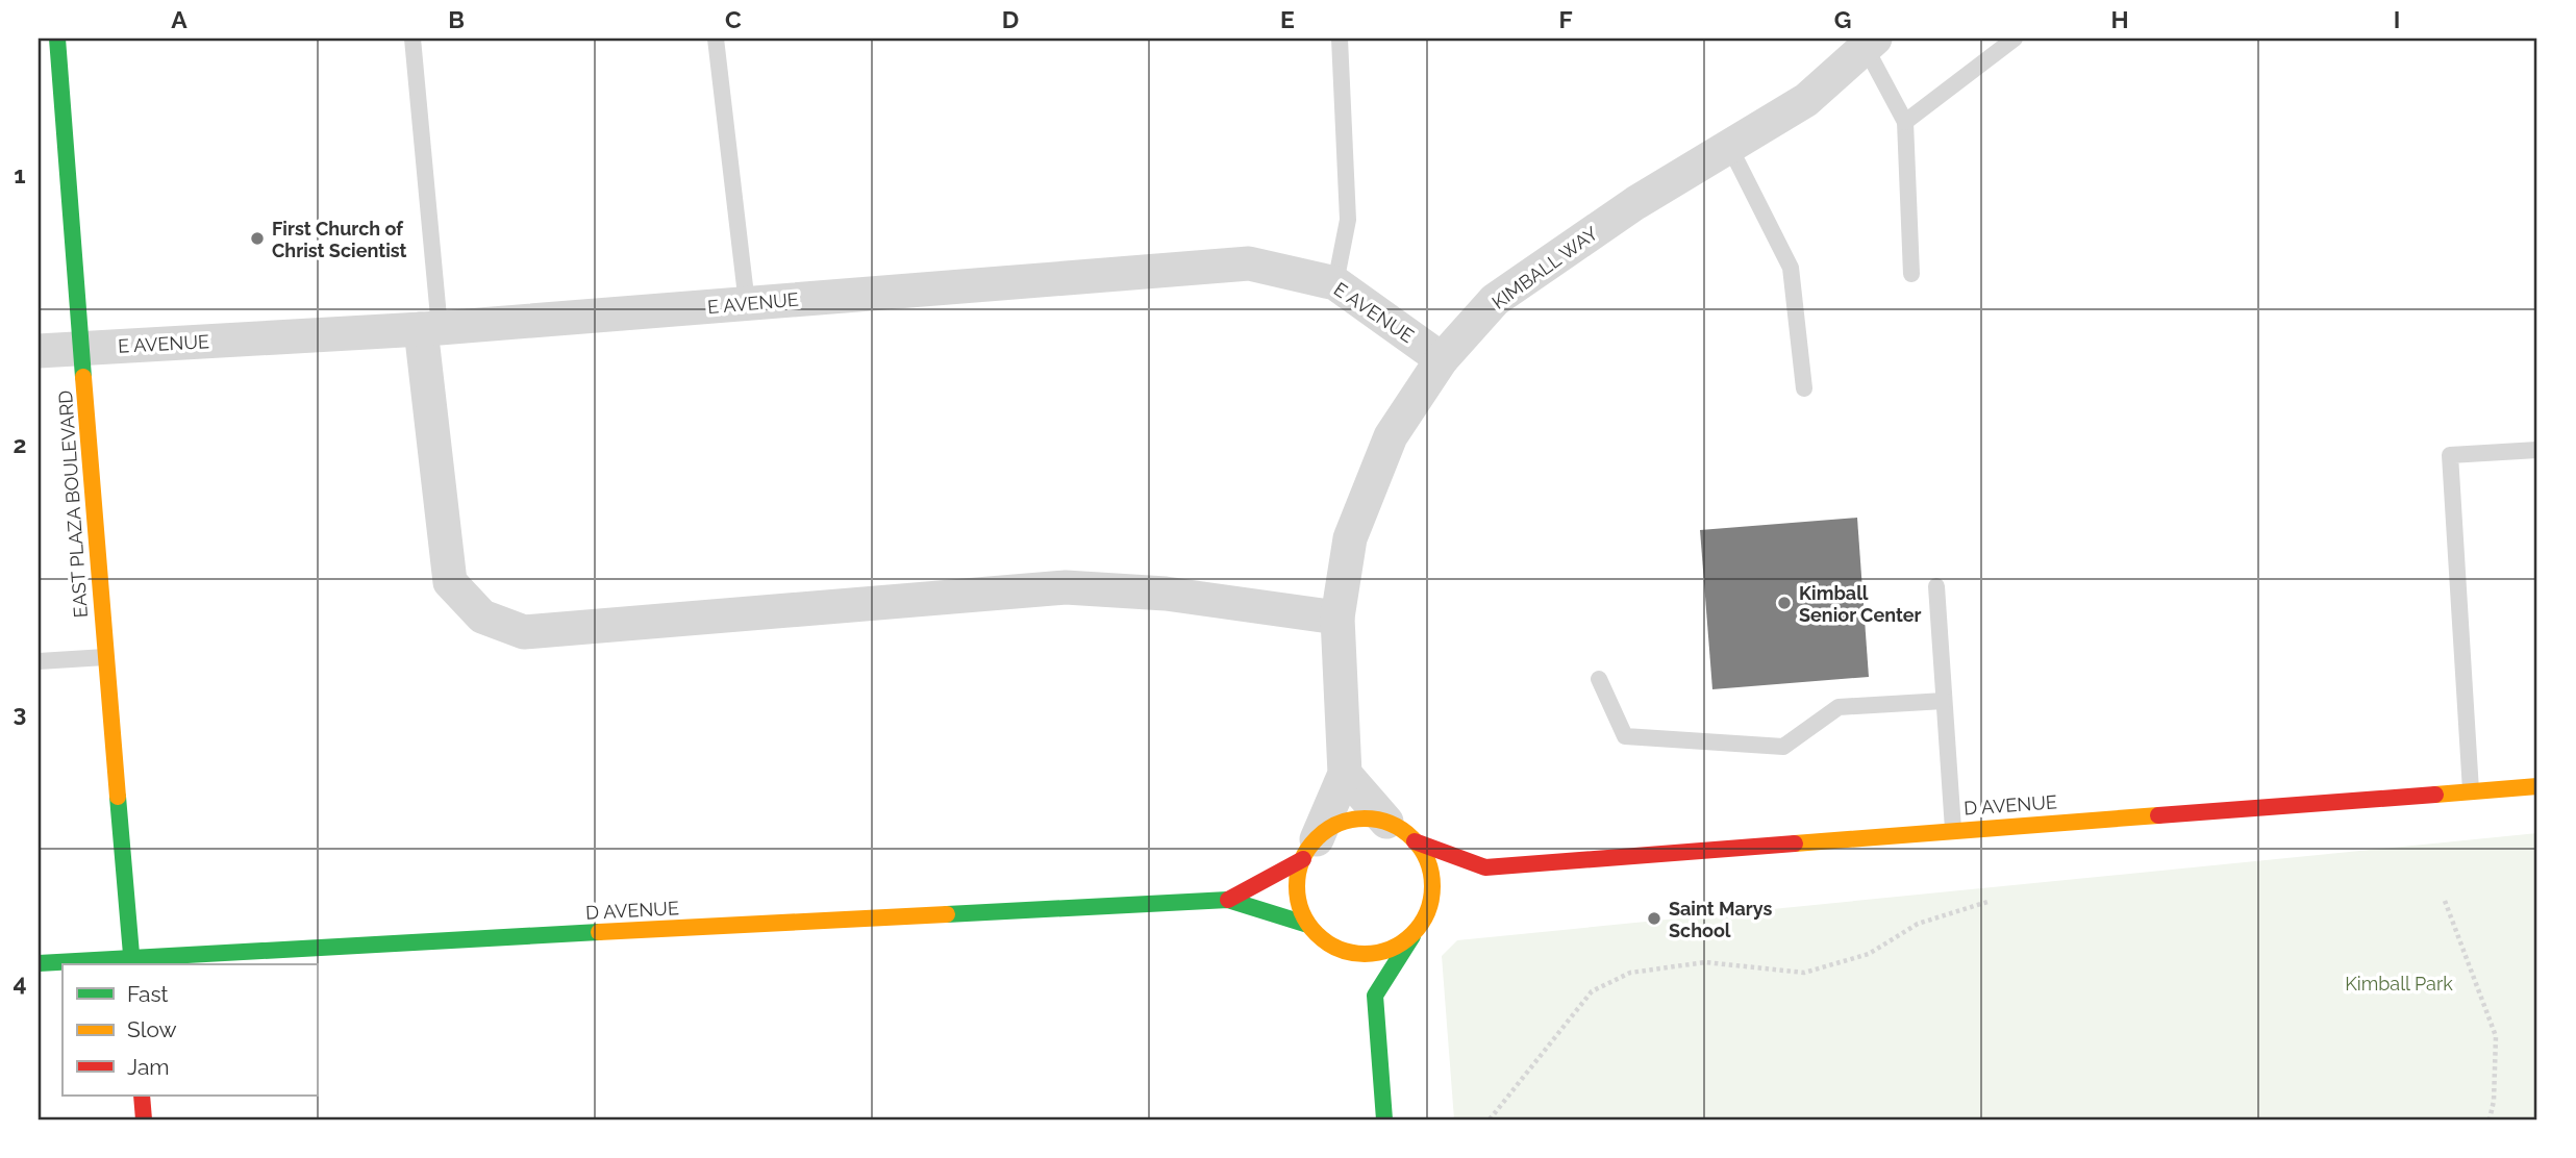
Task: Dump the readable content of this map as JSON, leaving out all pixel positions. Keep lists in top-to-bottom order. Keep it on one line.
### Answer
{"streets":{"street":["KIMBALL WAY","E AVENUE","EAST PLAZA BOULEVARD","D AVENUE"]},"crossings":[["KIMBALL WAY","E AVENUE"],["KIMBALL WAY","D AVENUE"],["E AVENUE","EAST PLAZA BOULEVARD"],["EAST PLAZA BOULEVARD","D AVENUE"]],"parks":["Kimball Park"],"places":["First Church of Christ Scientist","Kimball Senior Center","Saint Marys School"],"legend":["Fast","Slow","Jam"],"grid":{"columns":["A","B","C","D","E","F","G","H","I"],"rows":["1","2","3","4"]}}
